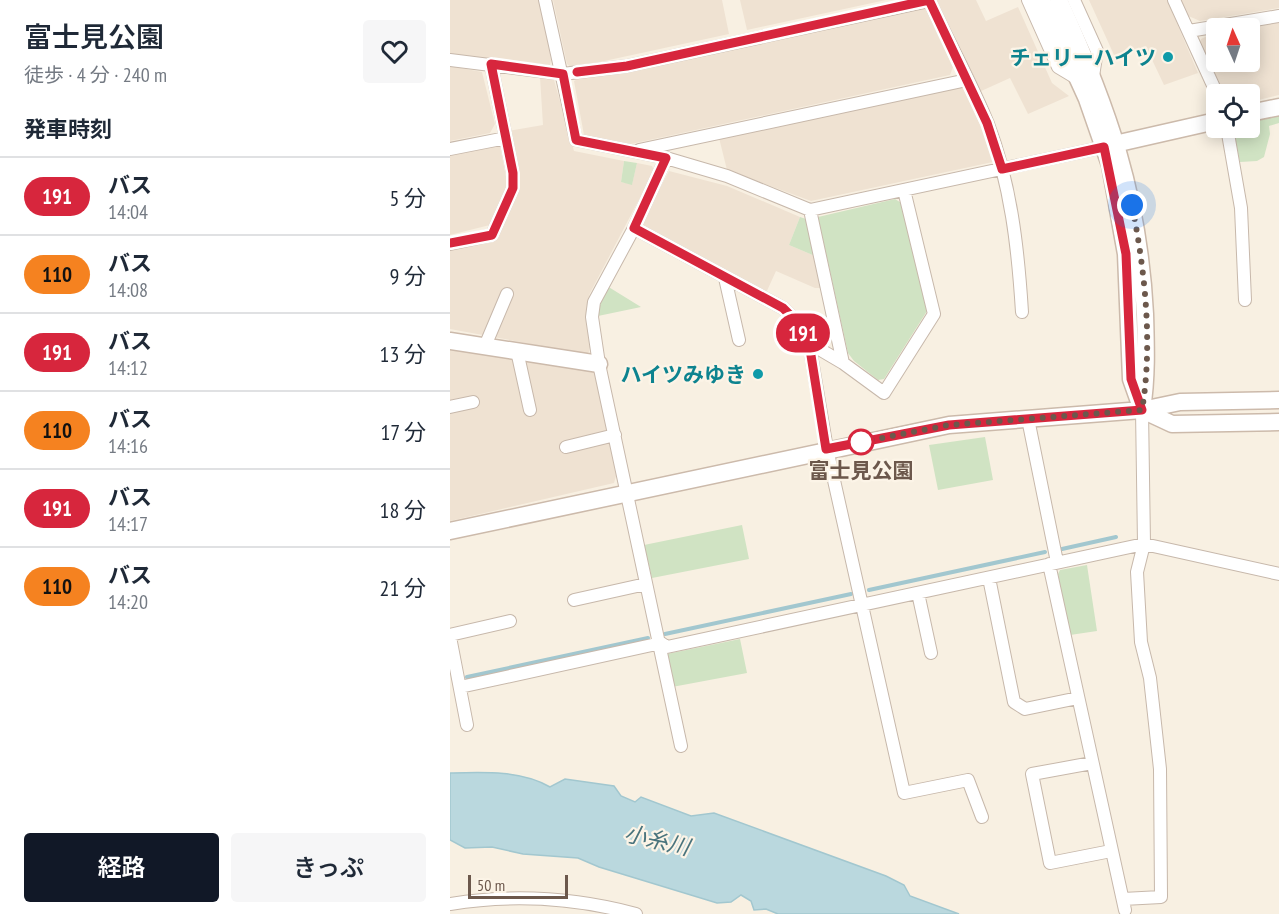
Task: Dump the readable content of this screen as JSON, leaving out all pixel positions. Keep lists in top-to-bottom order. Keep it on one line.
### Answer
{"water":["小糸川"],"places":["チェリーハイツ","ハイツみゆき","富士見公園"],"lines":["bus line 191"],"scale_bar":"50 m","north":"top","page":{"heading":[["富士見公園","徒歩 · 4 分 · 240 m"],"発車時刻"],"on_map":"191","list":[{"mark":"191","name":"バス","note":"14:04","value":"5 分"},{"mark":"110","name":"バス","note":"14:08","value":"9 分"},{"mark":"191","name":"バス","note":"14:12","value":"13 分"},{"mark":"110","name":"バス","note":"14:16","value":"17 分"},{"mark":"191","name":"バス","note":"14:17","value":"18 分"},{"mark":"110","name":"バス","note":"14:20","value":"21 分"}],"buttons":["経路","きっぷ"],"scale":"50 m"}}
